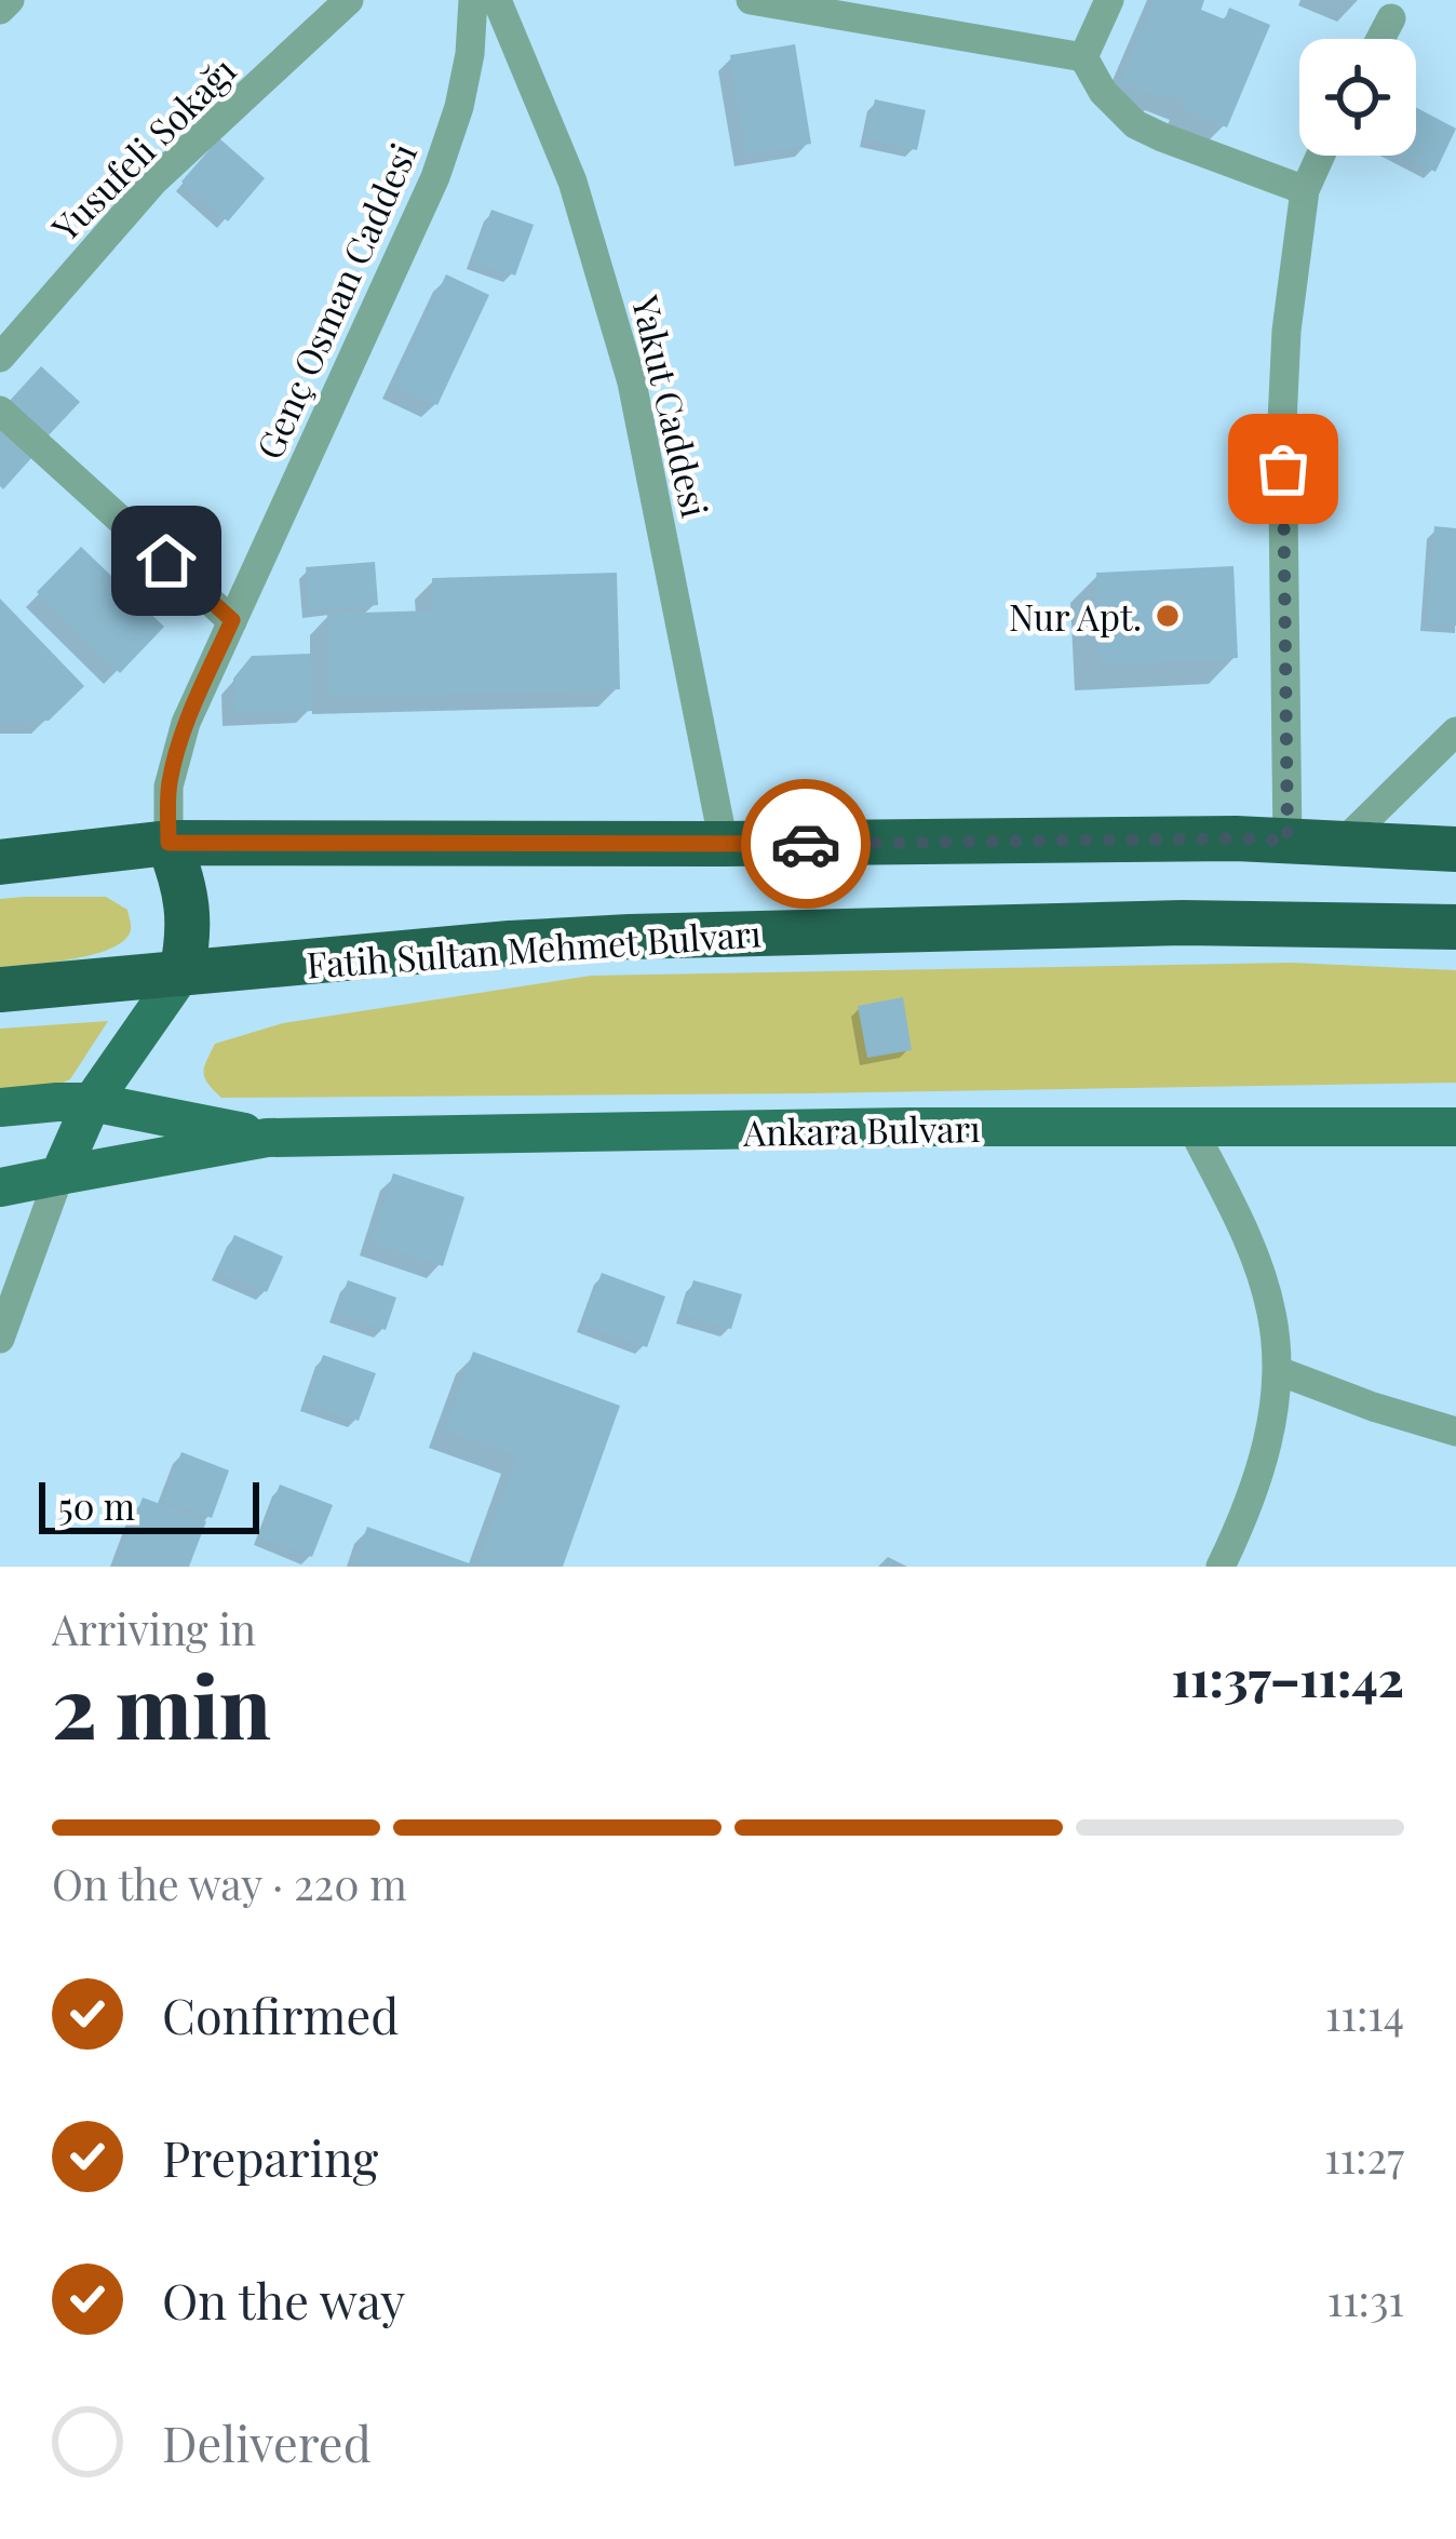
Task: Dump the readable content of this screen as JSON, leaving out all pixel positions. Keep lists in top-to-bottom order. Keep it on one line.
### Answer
{"streets":{"highway":["Fatih Sultan Mehmet Bulvarı"],"main road":["Ankara Bulvarı"],"street":["Yusufeli Sokağı","Genç Osman Caddesi","Yakut Caddesi"]},"places":["Nur Apt."],"scale_bar":"50 m","page":{"scale":"50 m","heading":["2 min","Arriving in","11:37–11:42"],"bar":"On the way · 220 m","list":[["Confirmed","11:14"],["Preparing","11:27"],["On the way","11:31"],"Delivered"]}}
